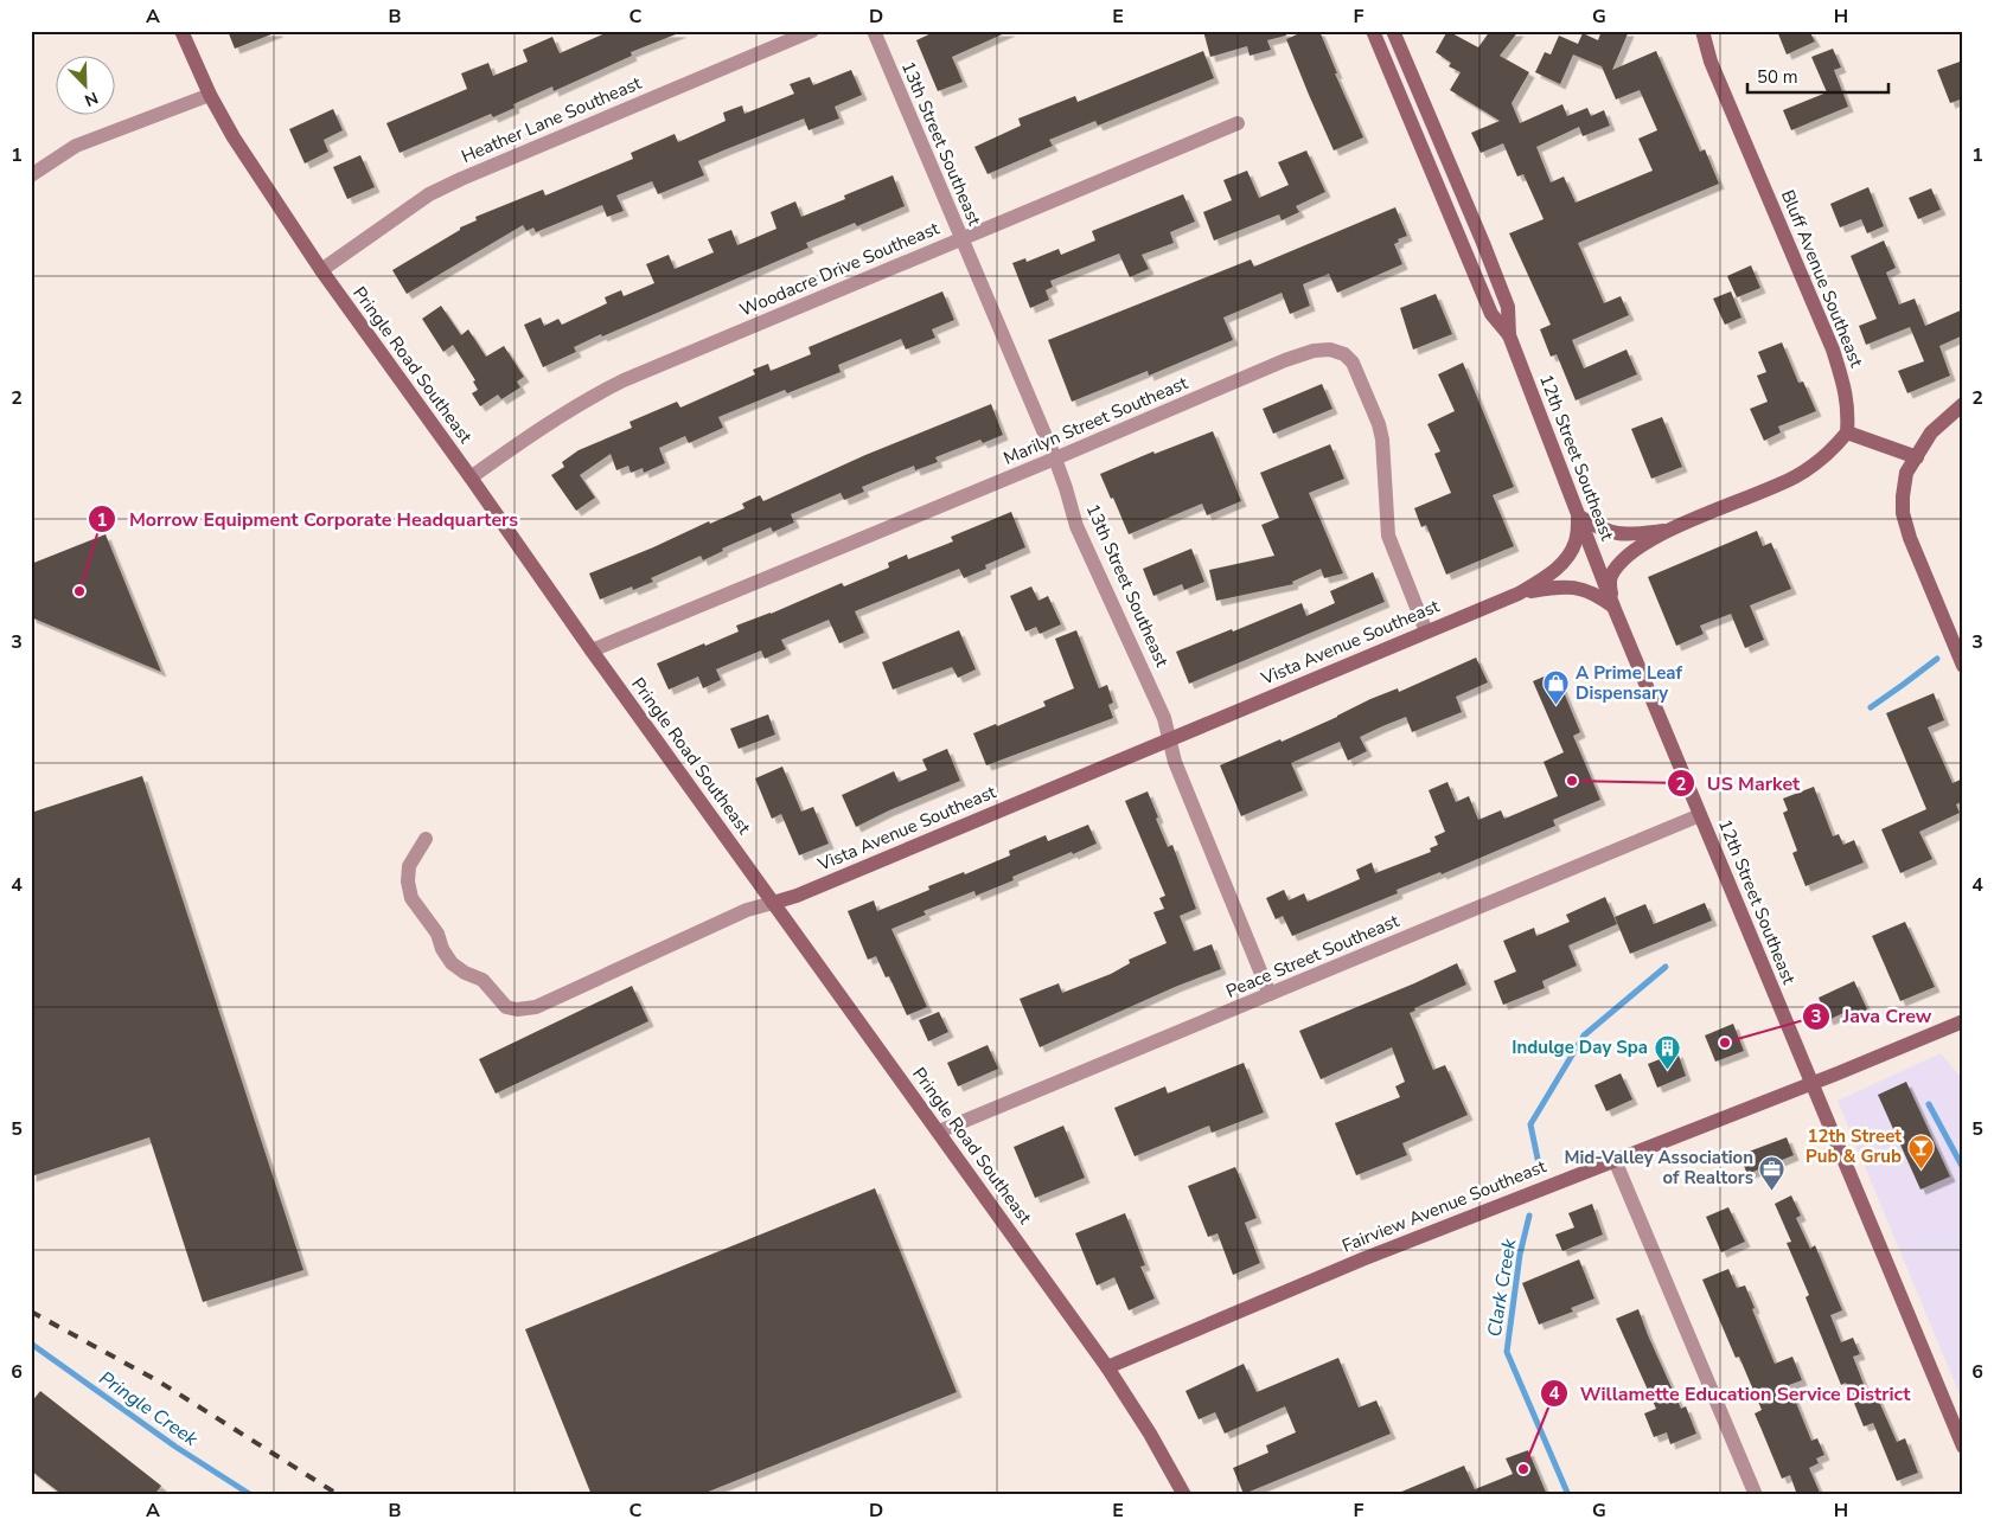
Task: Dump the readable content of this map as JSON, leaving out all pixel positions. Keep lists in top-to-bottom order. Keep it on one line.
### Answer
{"streets":{"street":["Heather Lane Southeast","13th Street Southeast","Woodacre Drive Southeast","Bluff Avenue Southeast","Pringle Road Southeast","Marilyn Street Southeast","12th Street Southeast","Vista Avenue Southeast","Peace Street Southeast","Fairview Avenue Southeast"]},"crossings":[["Heather Lane Southeast","Pringle Road Southeast"],["13th Street Southeast","Woodacre Drive Southeast"],["13th Street Southeast","Marilyn Street Southeast"],["13th Street Southeast","Vista Avenue Southeast"],["13th Street Southeast","Peace Street Southeast"],["Woodacre Drive Southeast","Pringle Road Southeast"],["Pringle Road Southeast","Marilyn Street Southeast"],["Pringle Road Southeast","Vista Avenue Southeast"],["Pringle Road Southeast","Peace Street Southeast"],["Pringle Road Southeast","Fairview Avenue Southeast"],["Marilyn Street Southeast","Vista Avenue Southeast"],["12th Street Southeast","Peace Street Southeast"],["12th Street Southeast","Fairview Avenue Southeast"]],"water":["Clark Creek","Pringle Creek"],"places":{"other":["Morrow Equipment Corporate Headquarters","US Market","Java Crew","Willamette Education Service District"],"shop":["A Prime Leaf Dispensary"],"building":["Indulge Day Spa"],"bar":["12th Street Pub & Grub"],"office":["Mid-Valley Association of Realtors"]},"scale_bar":"50 m","north":"bottom right","grid":{"columns":["A","B","C","D","E","F","G","H"],"rows":["1","2","3","4","5","6"]}}
